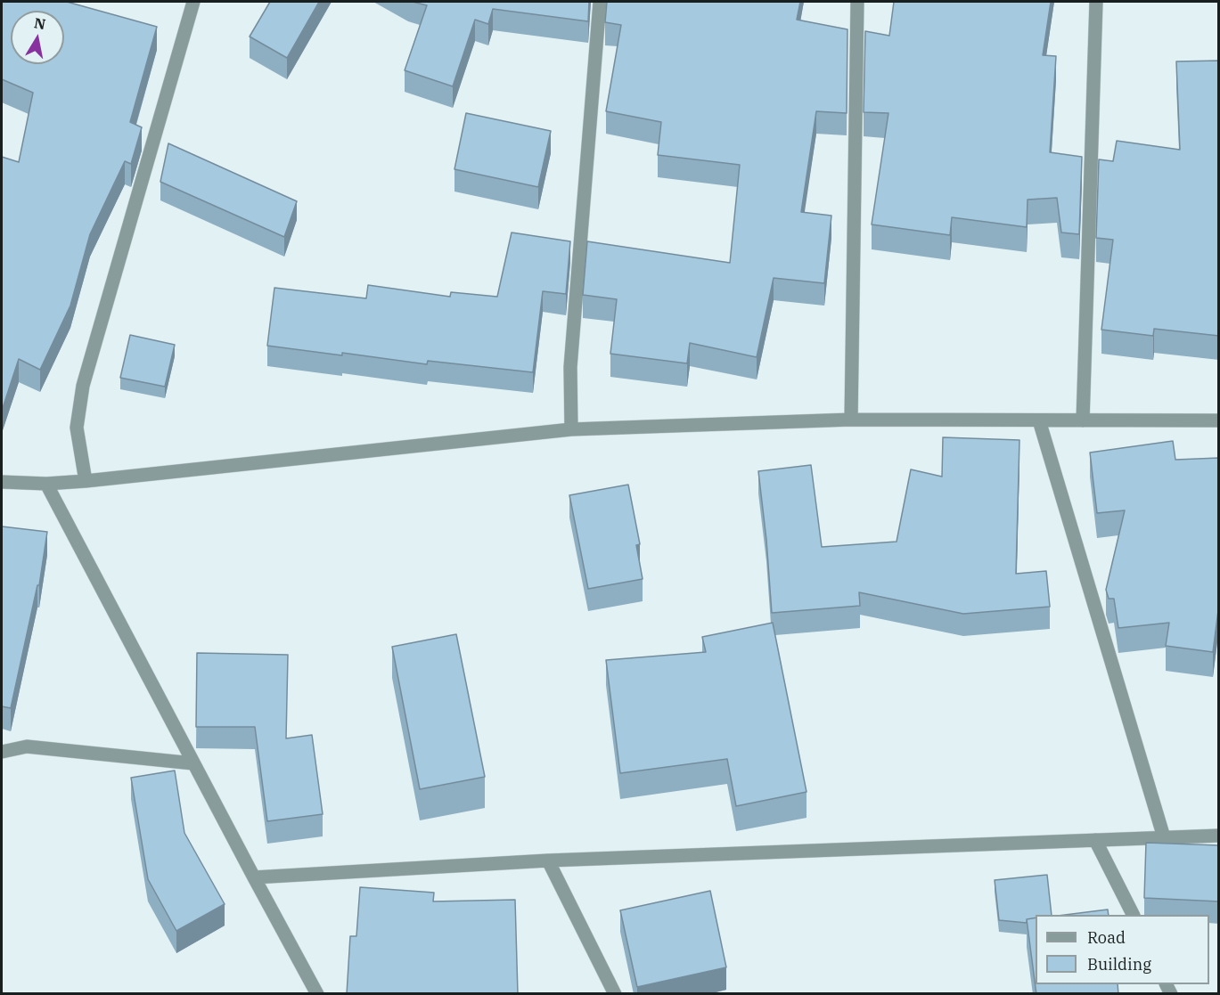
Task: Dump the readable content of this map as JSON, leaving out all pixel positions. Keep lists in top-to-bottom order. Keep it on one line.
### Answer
{"legend":["Road","Building"],"north":"top"}
